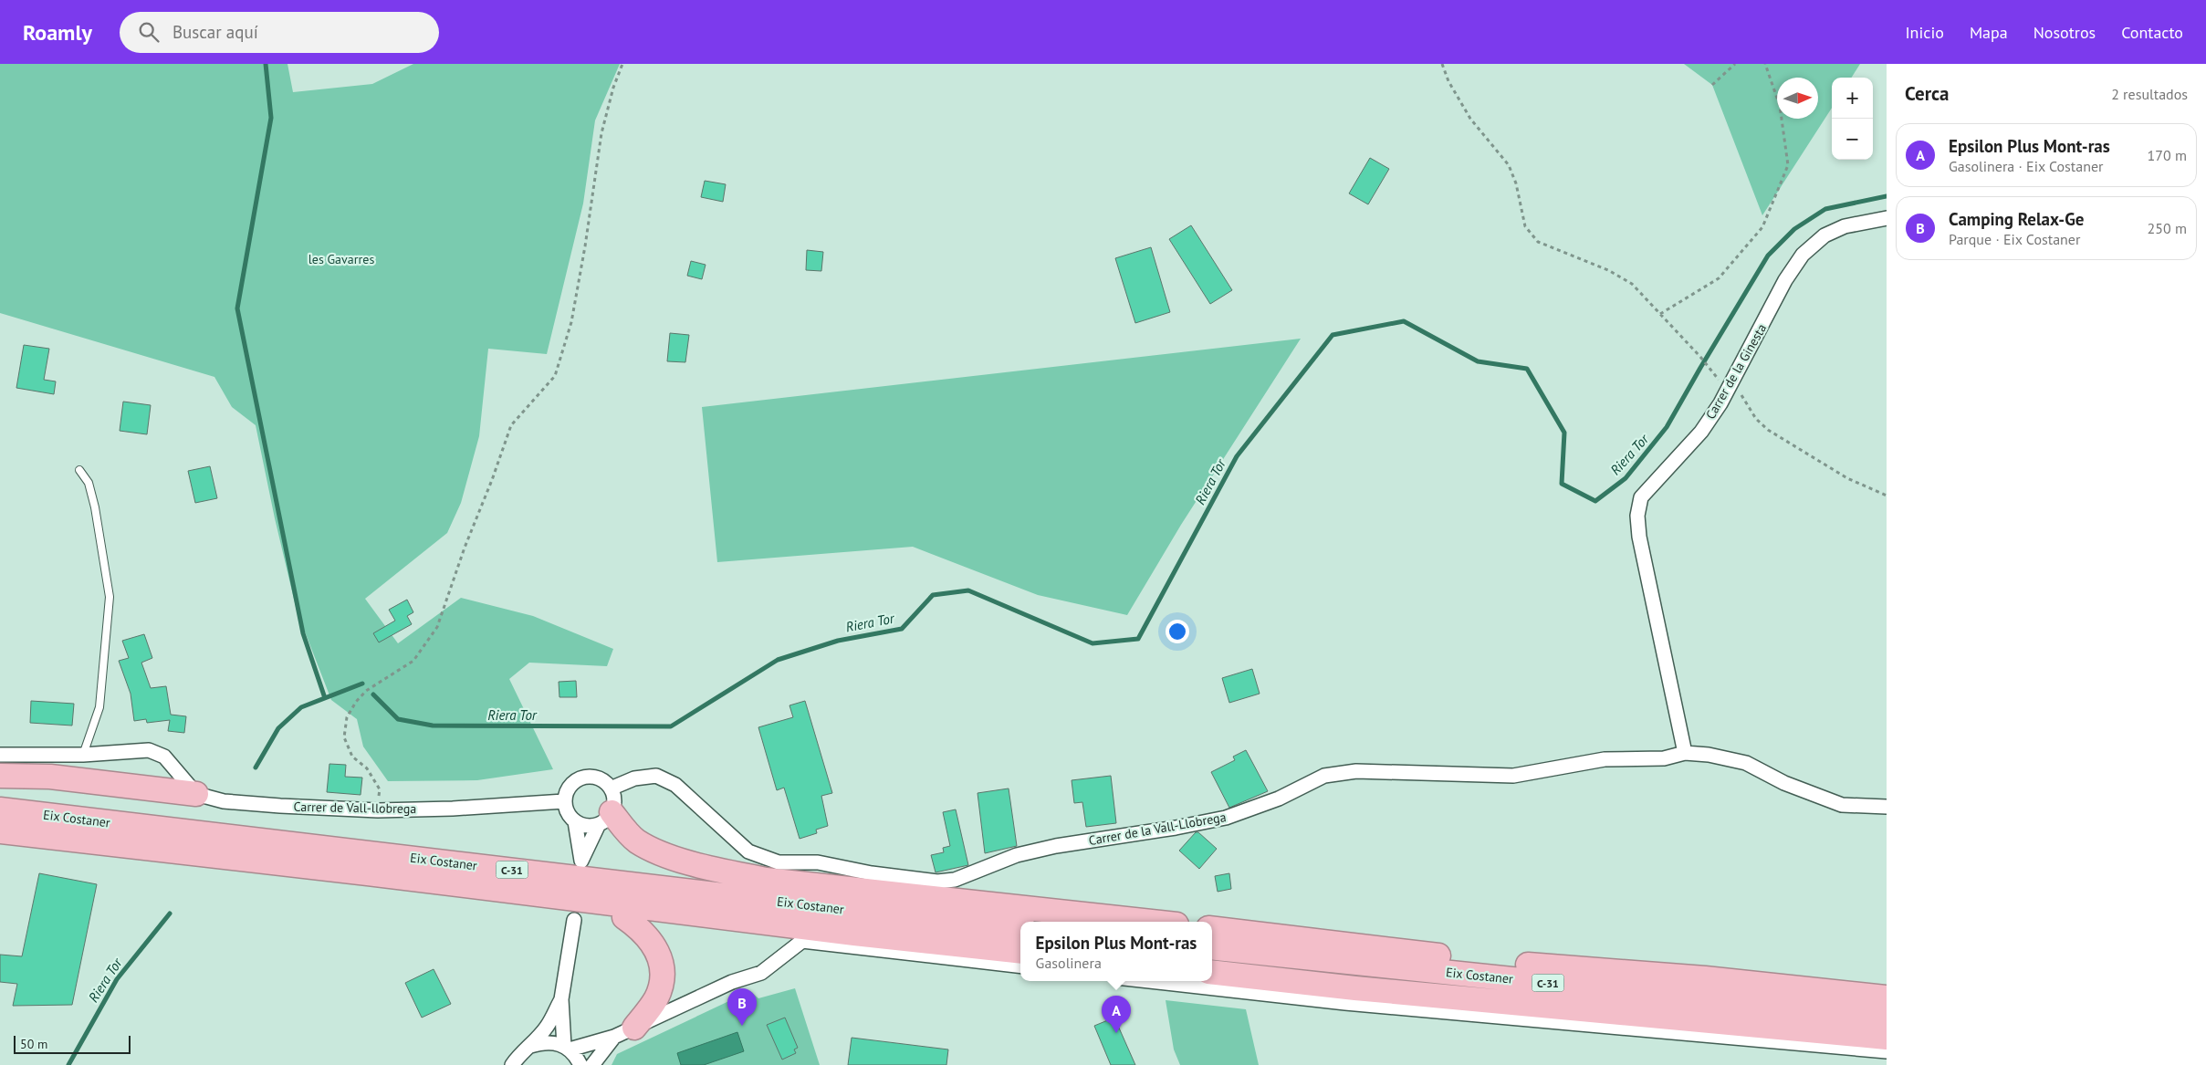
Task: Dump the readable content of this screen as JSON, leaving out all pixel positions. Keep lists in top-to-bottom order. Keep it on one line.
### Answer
{"streets":{"highway":["Eix Costaner","C-31"],"street":["Carrer de la Ginesta","Carrer de Vall-llobrega","Carrer de la Vall-Llobrega"]},"crossings":[["Carrer de la Ginesta","Carrer de la Vall-Llobrega"],["Carrer de Vall-llobrega","Carrer de la Vall-Llobrega"]],"water":["Riera Tor"],"parks":["les Gavarres"],"scale_bar":"50 m","north":"right","page":{"header":"Roamly","search":"Buscar aquí","nav":["Inicio","Mapa","Nosotros","Contacto"],"heading":["Cerca","2 resultados"],"map_buttons":["+","−"],"list":[{"mark":"A","name":"Epsilon Plus Mont-ras","note":"Gasolinera · Eix Costaner","value":"170 m"},{"mark":"B","name":"Camping Relax-Ge","note":"Parque · Eix Costaner","value":"250 m"}],"popup":["Epsilon Plus Mont-ras","Gasolinera"],"pins":["B","A"],"scale":"50 m"}}
